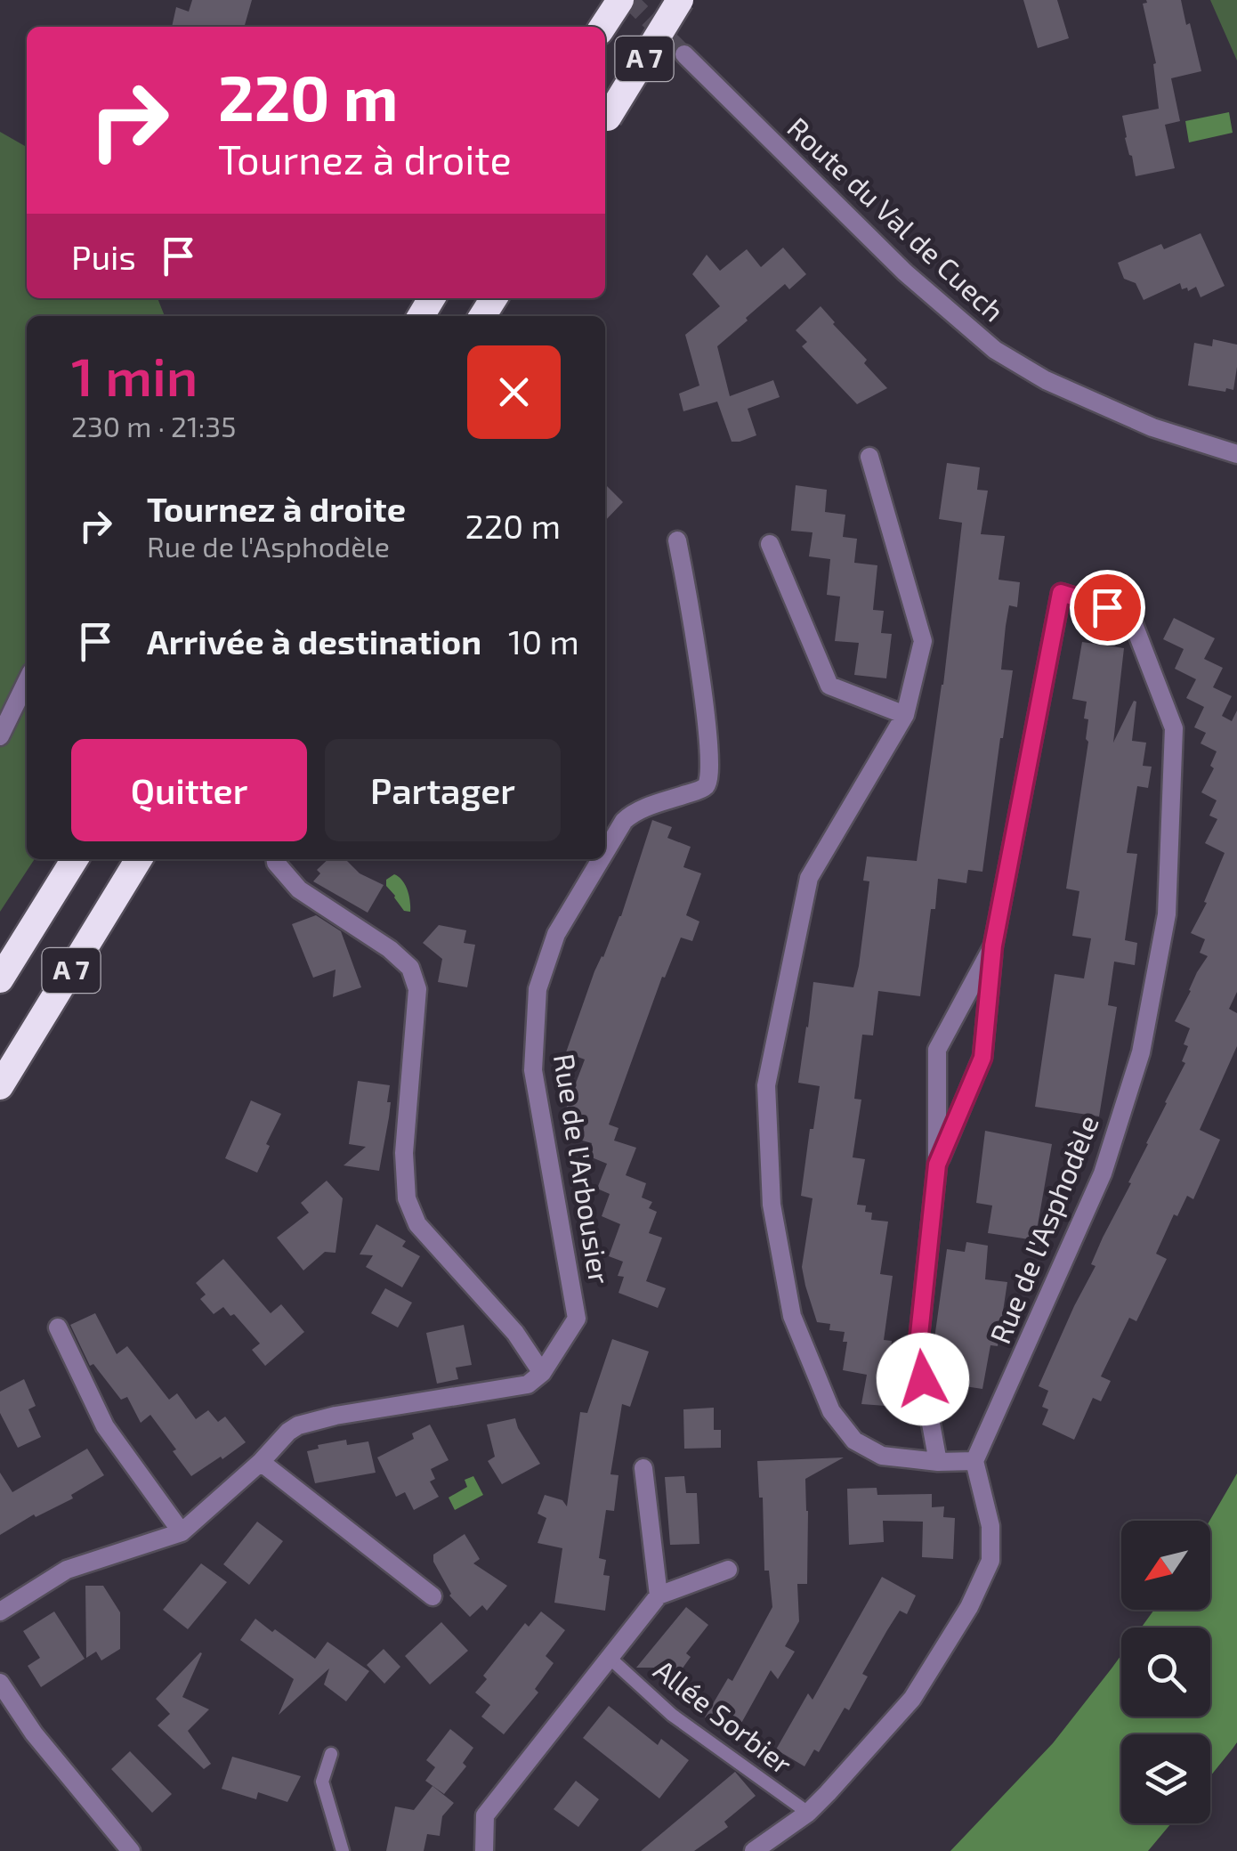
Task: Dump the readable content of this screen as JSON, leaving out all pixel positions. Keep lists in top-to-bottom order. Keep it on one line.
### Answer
{"streets":{"highway":["A 7"],"street":["Route du Val de Cuech","Rue de l'Arbousier","Rue de l'Asphodèle"],"lane":["Allée Sorbier"]},"north":"bottom left","page":{"turn":["220 m","Tournez à droite"],"then":"Puis","heading":["1 min","230 m · 21:35"],"list":[{"name":"Tournez à droite","note":"Rue de l'Asphodèle","value":"220 m"},{"name":"Arrivée à destination","value":"10 m"}],"buttons":["Quitter","Partager"]}}
